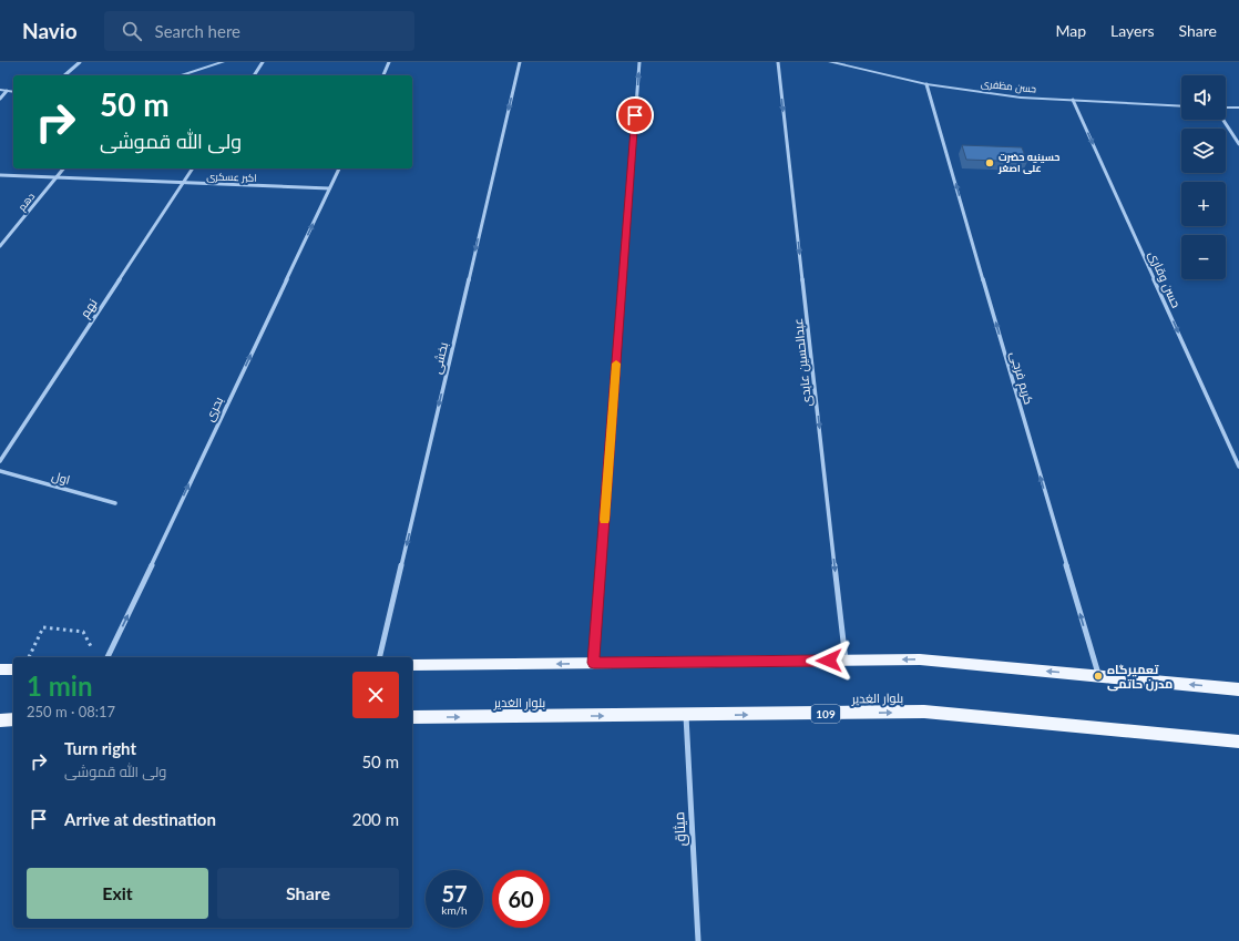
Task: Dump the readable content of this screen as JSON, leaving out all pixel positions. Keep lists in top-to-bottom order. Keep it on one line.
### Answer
{"streets":{"main road":["بلوار الغدیر","109"],"street":["حسن مظفری","اکبر عسکری","دهم","حسن وقاری","نهم","بخشی","عبدالحسین عابدی","کریم فرجی","بحری","اول","میثاق"]},"crossings":[["حسن مظفری","حسن وقاری"],["حسن مظفری","کریم فرجی"],["اکبر عسکری","دهم"],["اکبر عسکری","نهم"],["اکبر عسکری","بحری"],["بلوار الغدیر","میثاق"]],"one_way":["حسن وقاری","بخشی","عبدالحسین عابدی","کریم فرجی","بحری"],"places":["حسینیه حضرت علی اصغر","تعمیرگاه مدرن حاتمی"],"page":{"header":"Navio","search":"Search here","nav":["Map","Layers","Share"],"map_buttons":["+","−"],"turn":["50 m","ولی الله قموشی"],"heading":["1 min","250 m · 08:17"],"list":[{"name":"Turn right","note":"ولی الله قموشی","value":"50 m"},{"name":"Arrive at destination","value":"200 m"}],"buttons":["Exit","Share"],"speed":"57 km/h","limit":"60"}}
